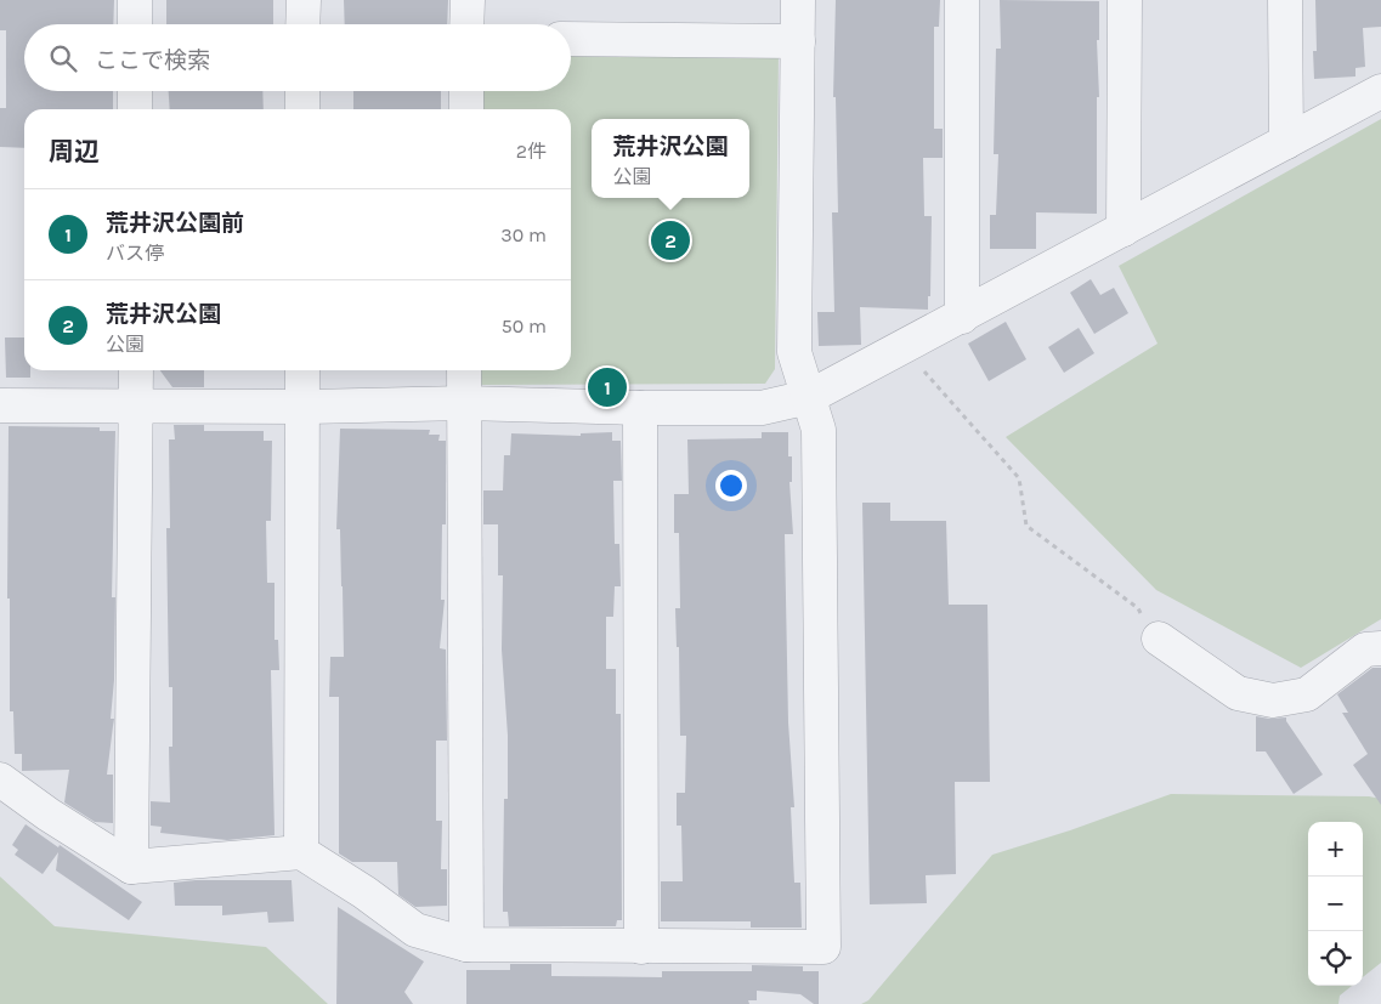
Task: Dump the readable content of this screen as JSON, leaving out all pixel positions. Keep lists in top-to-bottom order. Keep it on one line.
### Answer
{"page":{"search":"ここで検索","heading":["周辺","2件"],"popup":["荒井沢公園","公園"],"list":[{"mark":"1","name":"荒井沢公園前","note":"バス停","value":"30 m"},{"mark":"2","name":"荒井沢公園","note":"公園","value":"50 m"}],"pins":["2","1"],"map_buttons":["+","−"]}}
